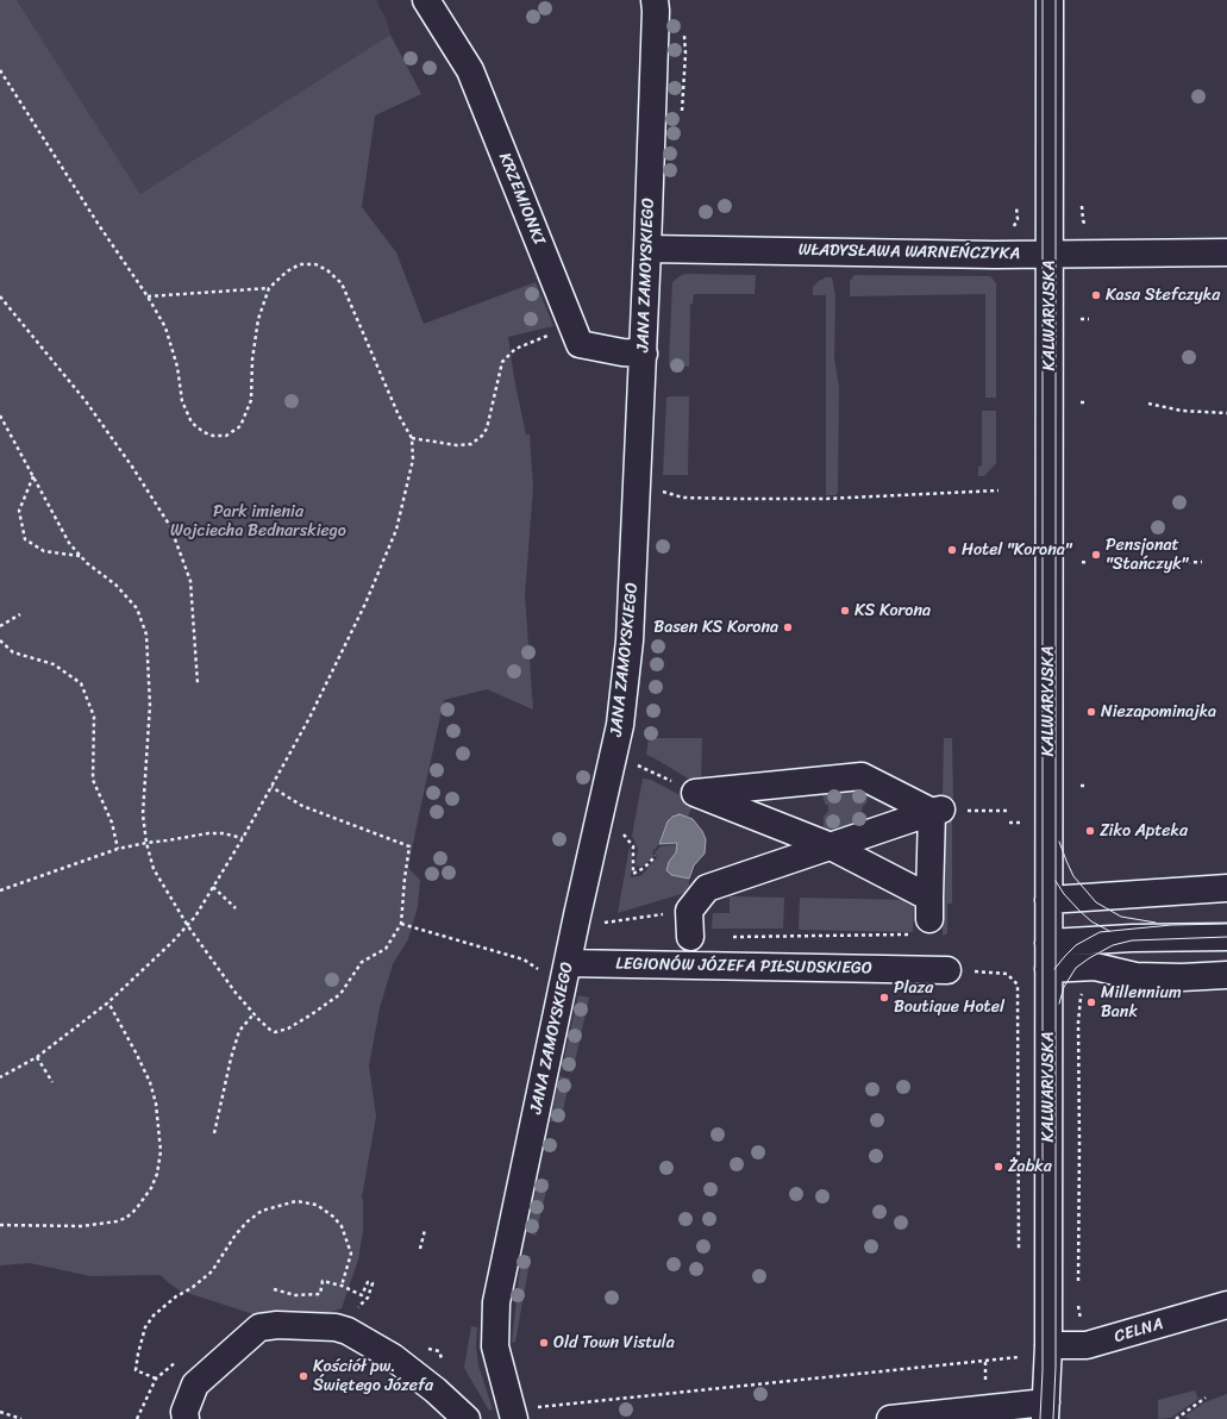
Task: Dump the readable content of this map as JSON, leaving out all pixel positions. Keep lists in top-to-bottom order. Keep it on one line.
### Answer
{"streets":{"street":["KRZEMIONKI","WŁADYSŁAWA WARNEŃCZYKA","JANA ZAMOYSKIEGO","KALWARYJSKA","LEGIONÓW JÓZEFA PIŁSUDSKIEGO","CELNA"]},"crossings":[["KRZEMIONKI","JANA ZAMOYSKIEGO"],["WŁADYSŁAWA WARNEŃCZYKA","JANA ZAMOYSKIEGO"],["WŁADYSŁAWA WARNEŃCZYKA","KALWARYJSKA"],["JANA ZAMOYSKIEGO","LEGIONÓW JÓZEFA PIŁSUDSKIEGO"],["KALWARYJSKA","CELNA"]],"parks":["Park imienia Wojciecha Bednarskiego"],"places":["Kasa Stefczyka","Hotel \"Korona\"","Pensjonat \"Stańczyk\"","KS Korona","Basen KS Korona","Niezapominajka","Ziko Apteka","Plaza Boutique Hotel","Millennium Bank","Żabka","Old Town Vistula","Kościół pw. Świętego Józefa"]}
